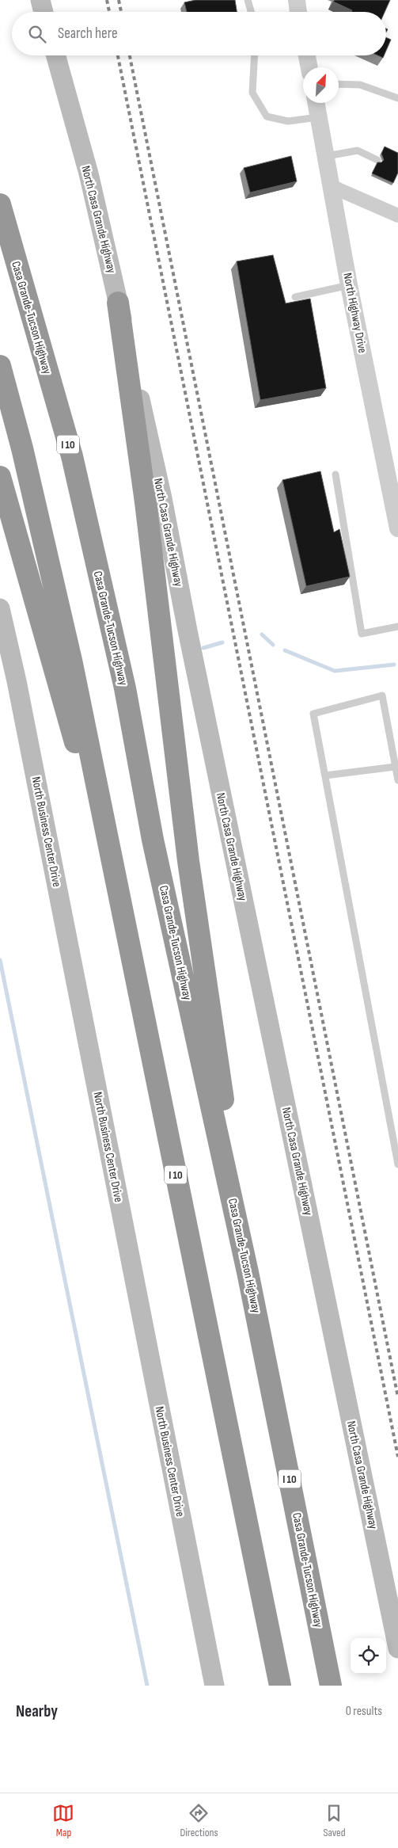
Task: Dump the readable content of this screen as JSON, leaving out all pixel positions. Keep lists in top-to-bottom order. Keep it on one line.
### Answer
{"streets":{"highway":["Casa Grande-Tucson Highway","I 10"],"main road":["North Casa Grande Highway","North Business Center Drive"],"street":["North Highway Drive"]},"north":"top right","page":{"search":"Search here","heading":["Nearby","0 results"],"nav":["Map","Directions","Saved"]}}
